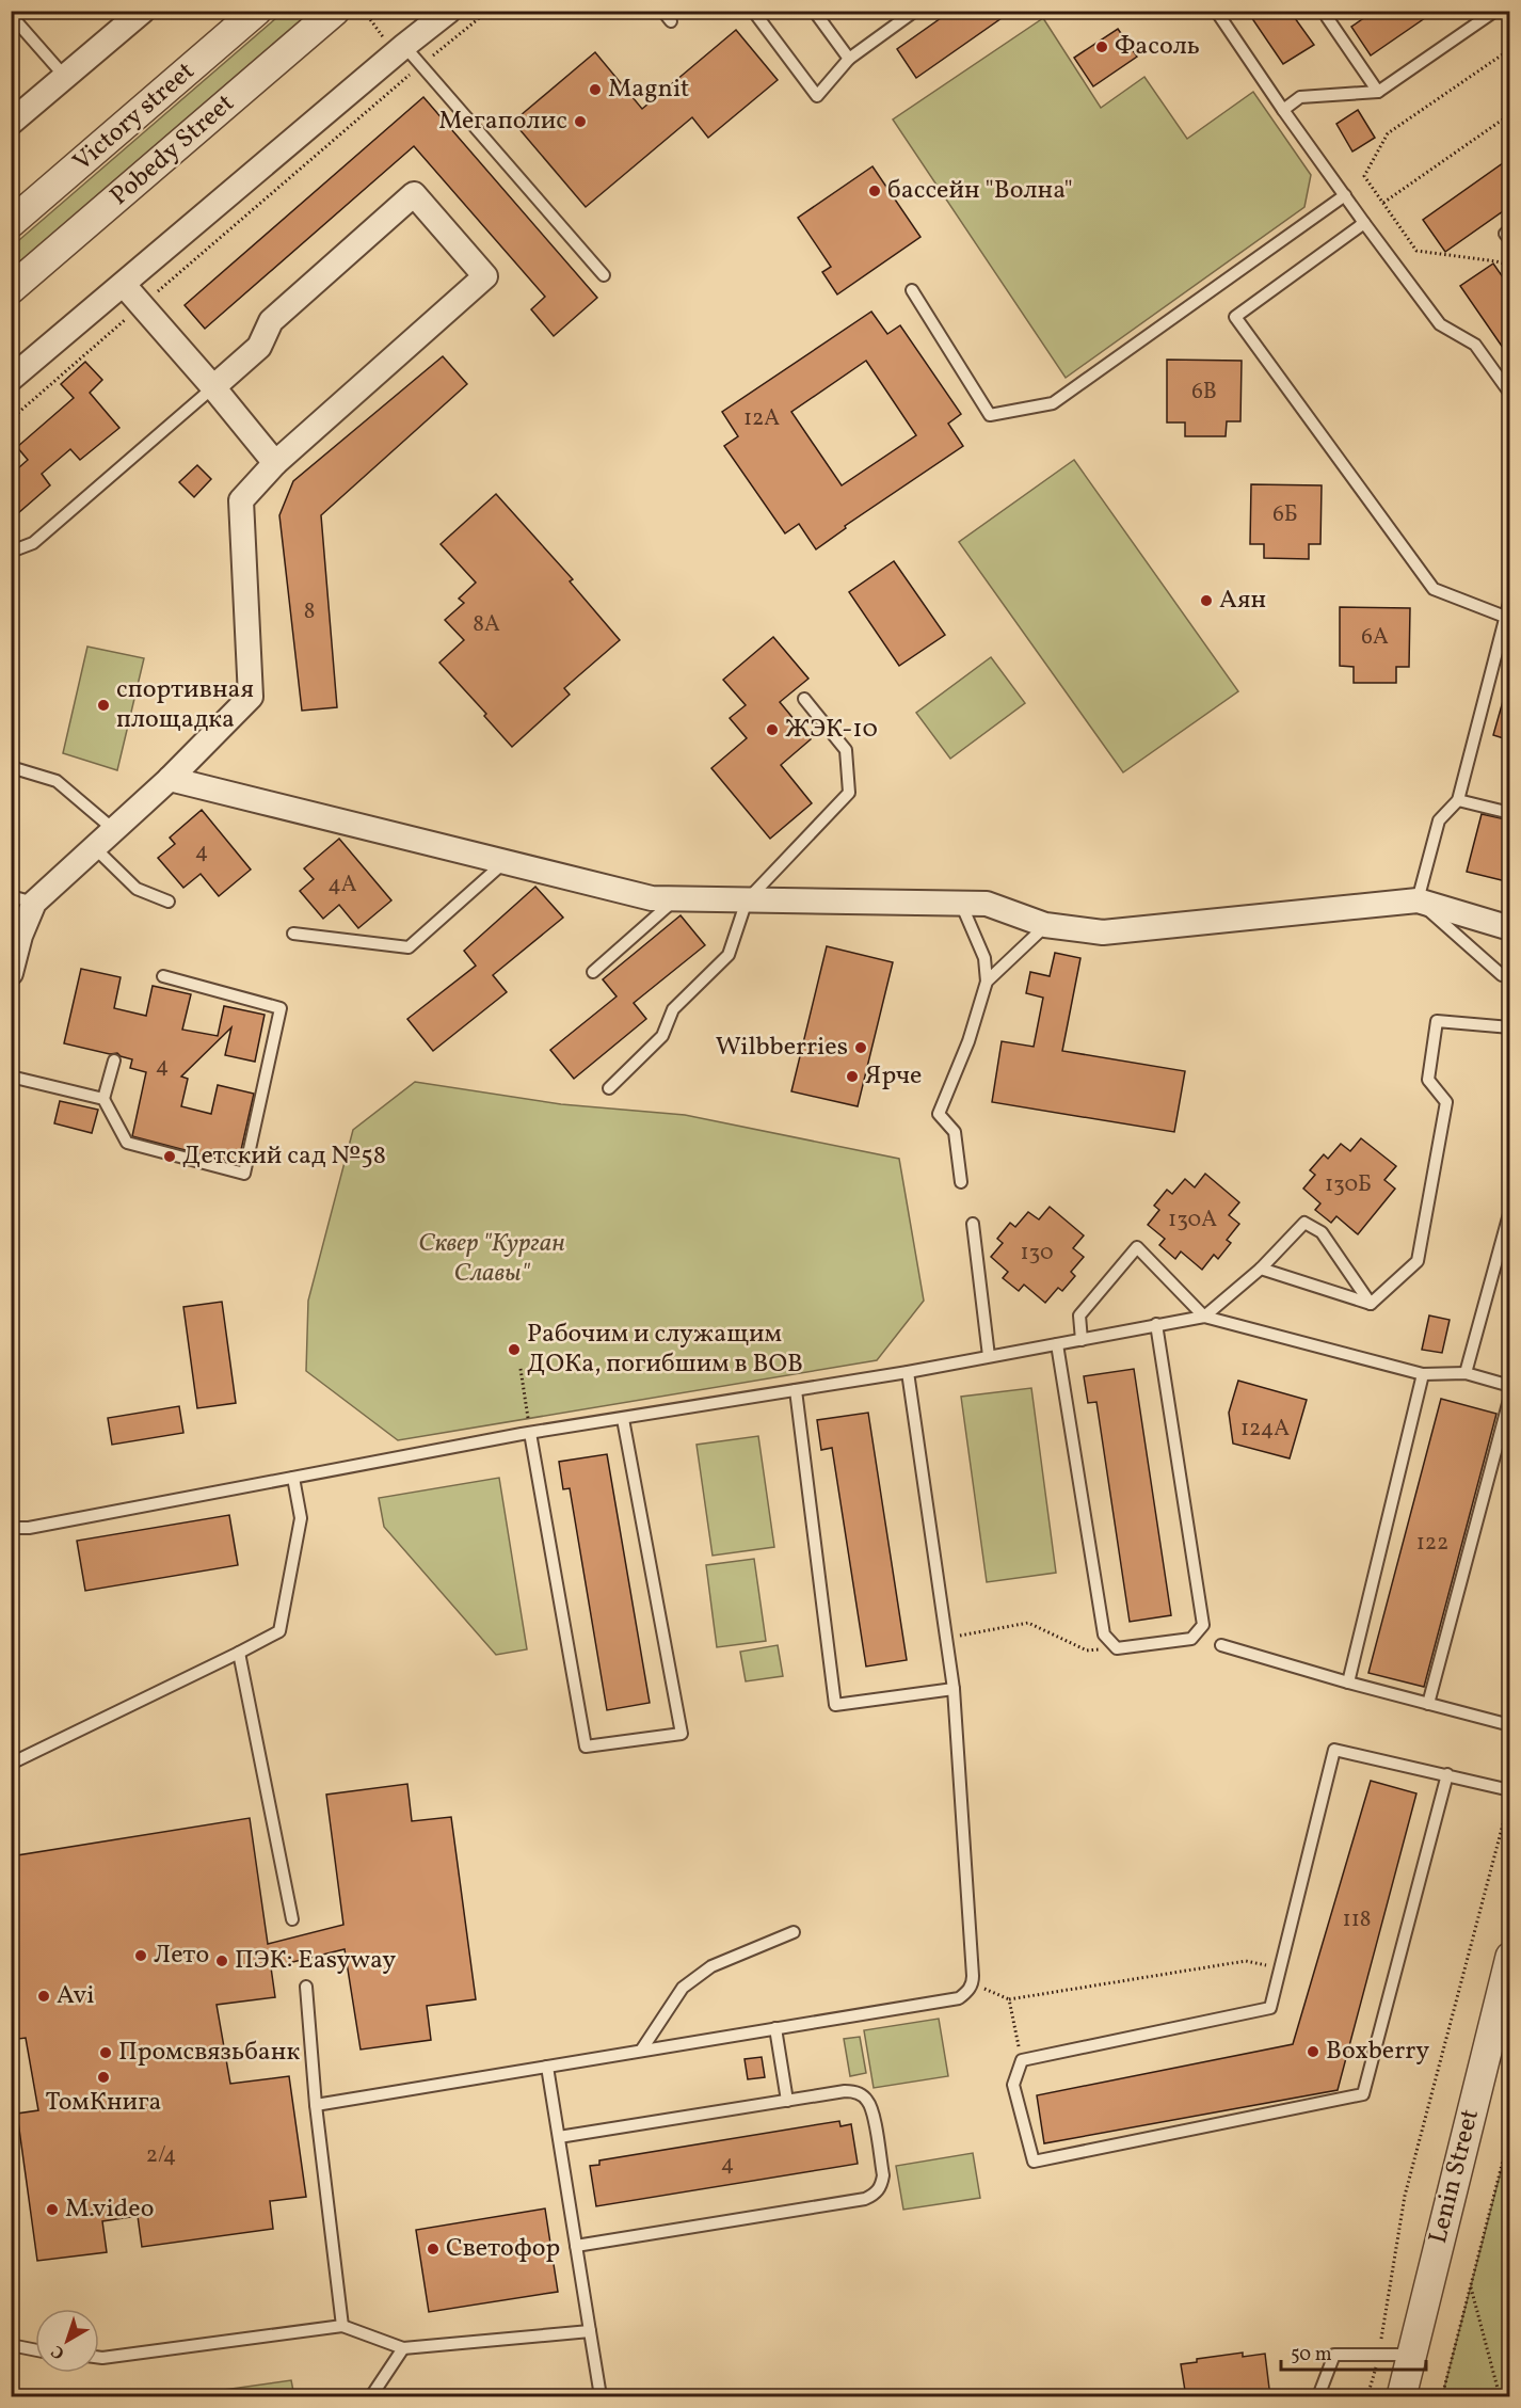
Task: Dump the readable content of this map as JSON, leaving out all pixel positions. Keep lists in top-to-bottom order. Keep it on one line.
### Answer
{"streets":{"street":["Victory street","Pobedy Street","Lenin Street"]},"parks":["Сквер \"Курган Славы\""],"places":["Фасоль","Magnit","Мегаполис","бассейн \"Волна\"","Аян","спортивная площадка","ЖЭК-10","Wilbberries","Ярче","Детский сад №58","Рабочим и служащим ДОКа, погибшим в ВОВ","Лето","ПЭК: Easyway","Avi","Boxberry","Промсвязьбанк","ТомКнига","M.video","Светофор"],"house_numbers":["6В","12А","6Б","8","8А","6А","4","4А","4","130Б","130А","130","124А","122","118","2/4","4"],"scale_bar":"50 m","north":"bottom left"}
